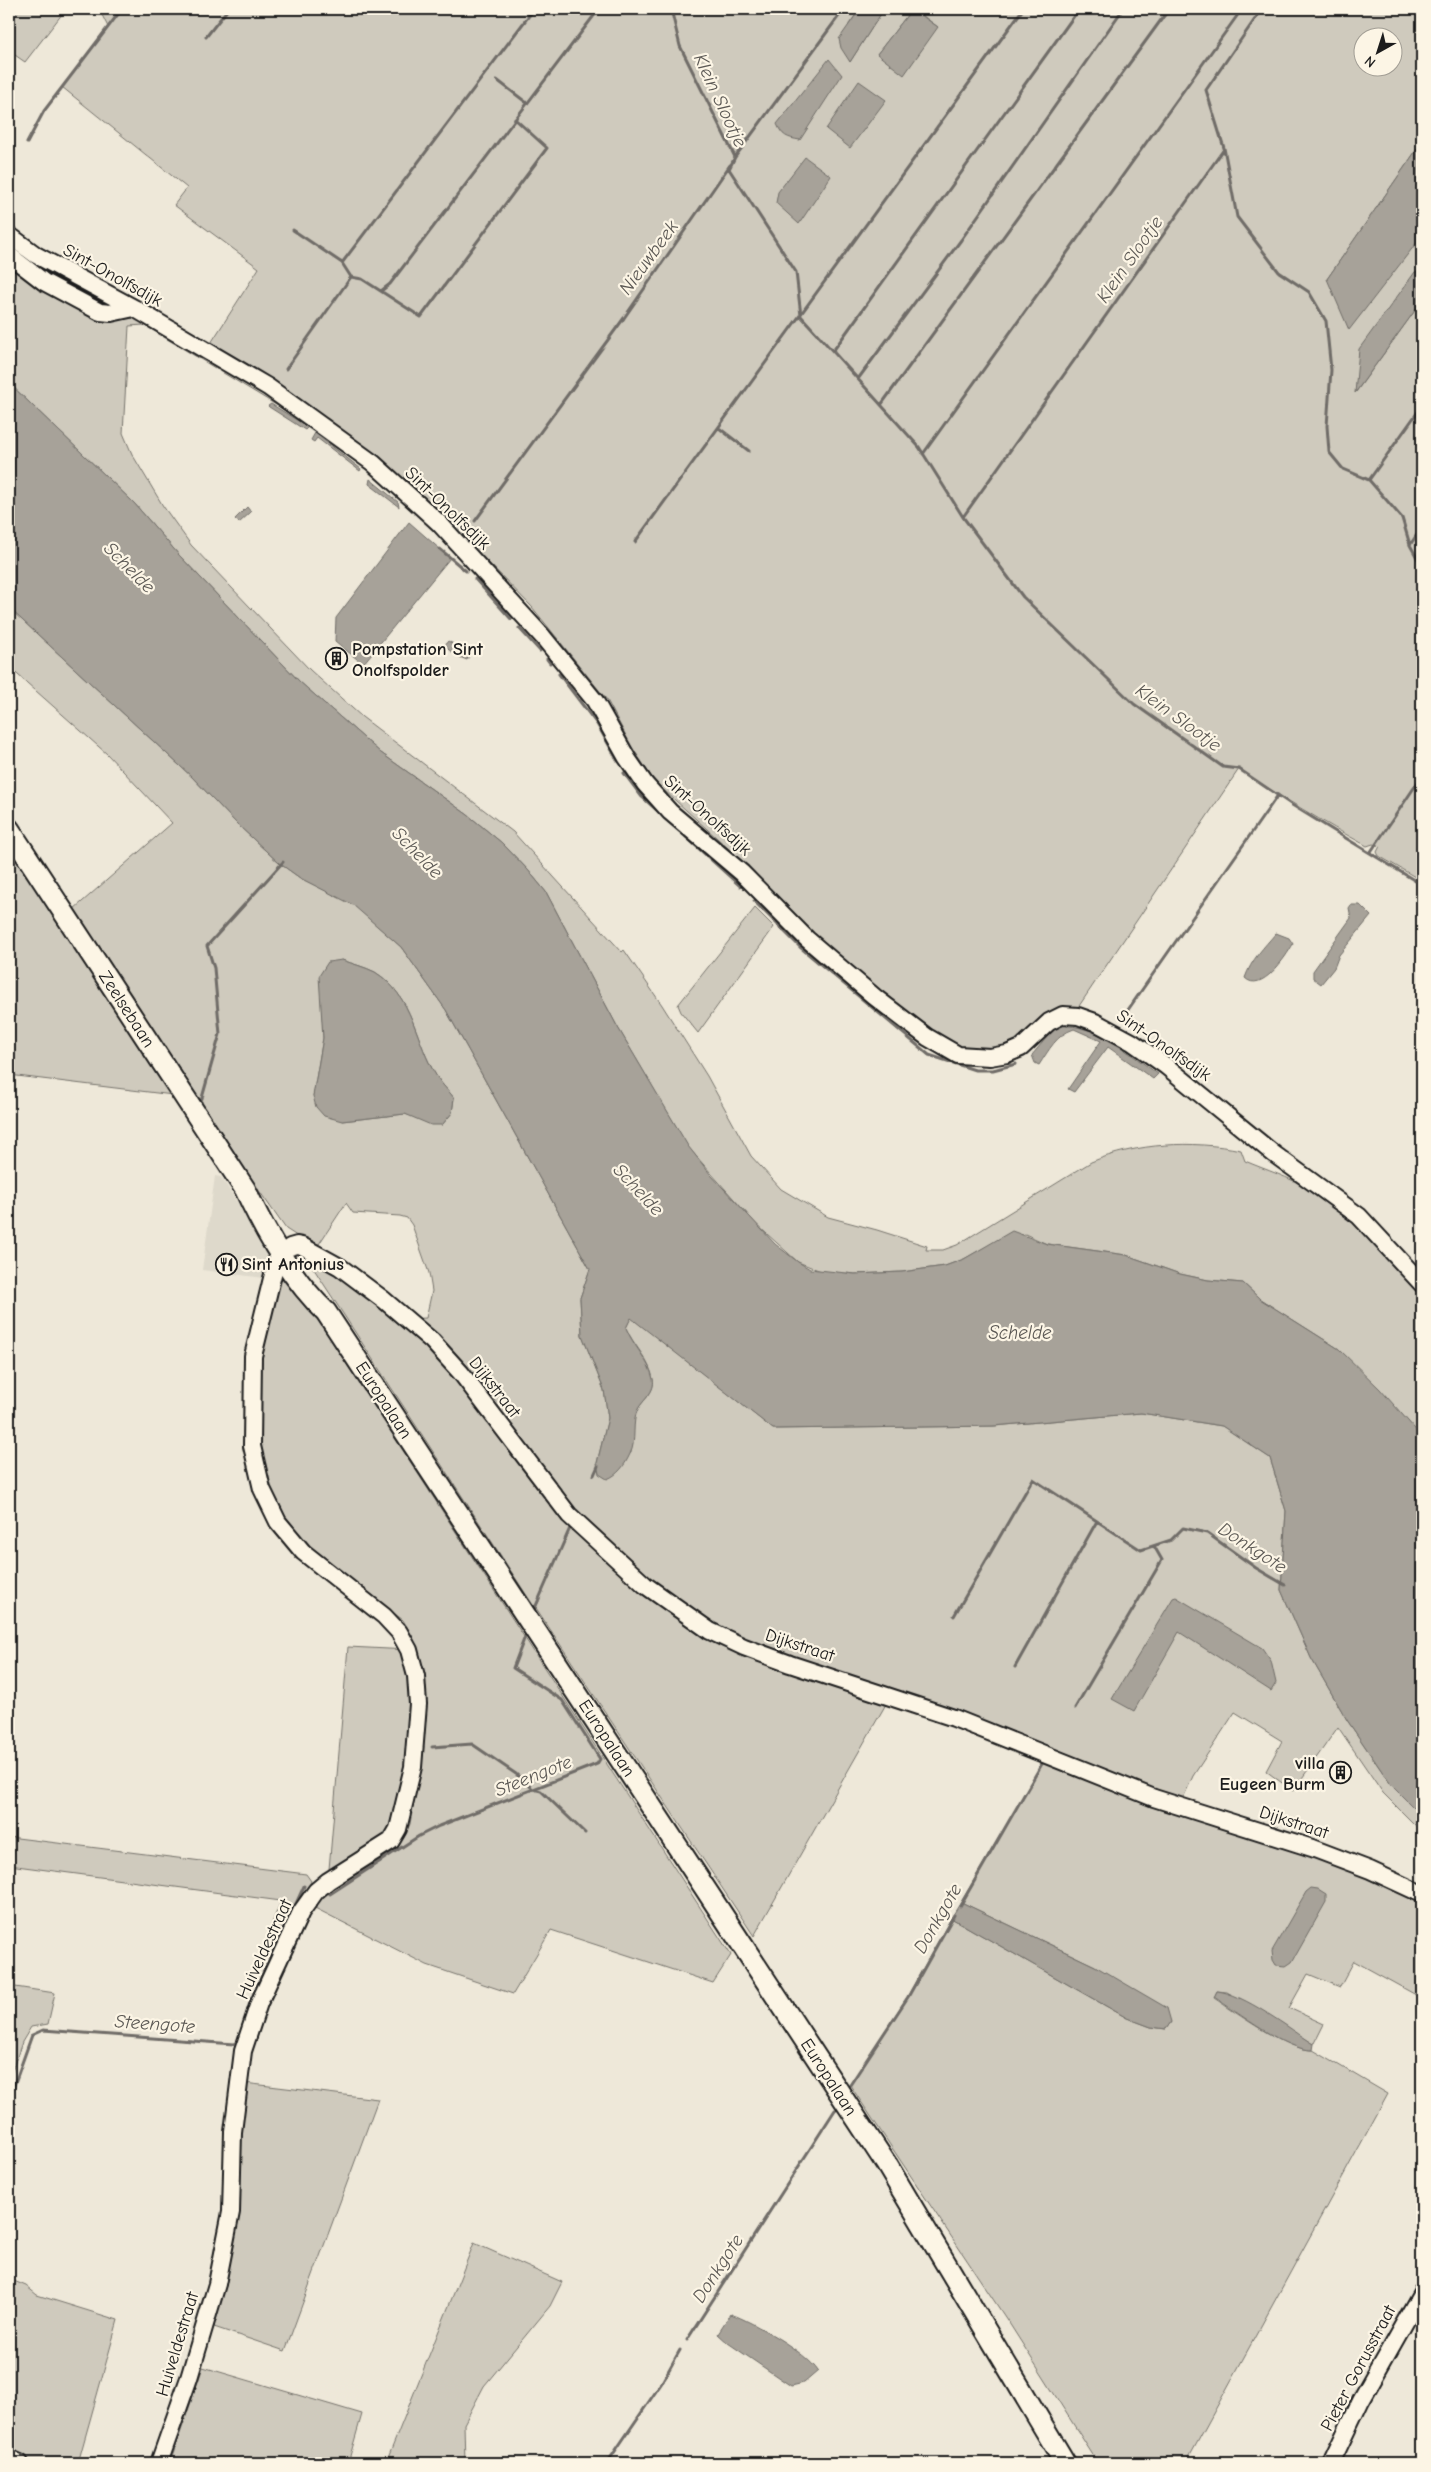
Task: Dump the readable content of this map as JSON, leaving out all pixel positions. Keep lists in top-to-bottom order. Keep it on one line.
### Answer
{"streets":{"main road":["Zeelsebaan","Europalaan"],"street":["Sint-Onolfsdijk","Dijkstraat","Huiveldestraat","Pieter Gorusstraat"]},"crossings":[["Zeelsebaan","Dijkstraat"],["Zeelsebaan","Europalaan"],["Zeelsebaan","Huiveldestraat"],["Dijkstraat","Huiveldestraat"]],"water":["Klein Slootje","Nieuwbeek","Schelde","Donkgote","Steengote"],"places":{"building":["Pompstation Sint Onolfspolder","villa Eugeen Burm"],"restaurant":["Sint Antonius"]},"north":"bottom left"}
